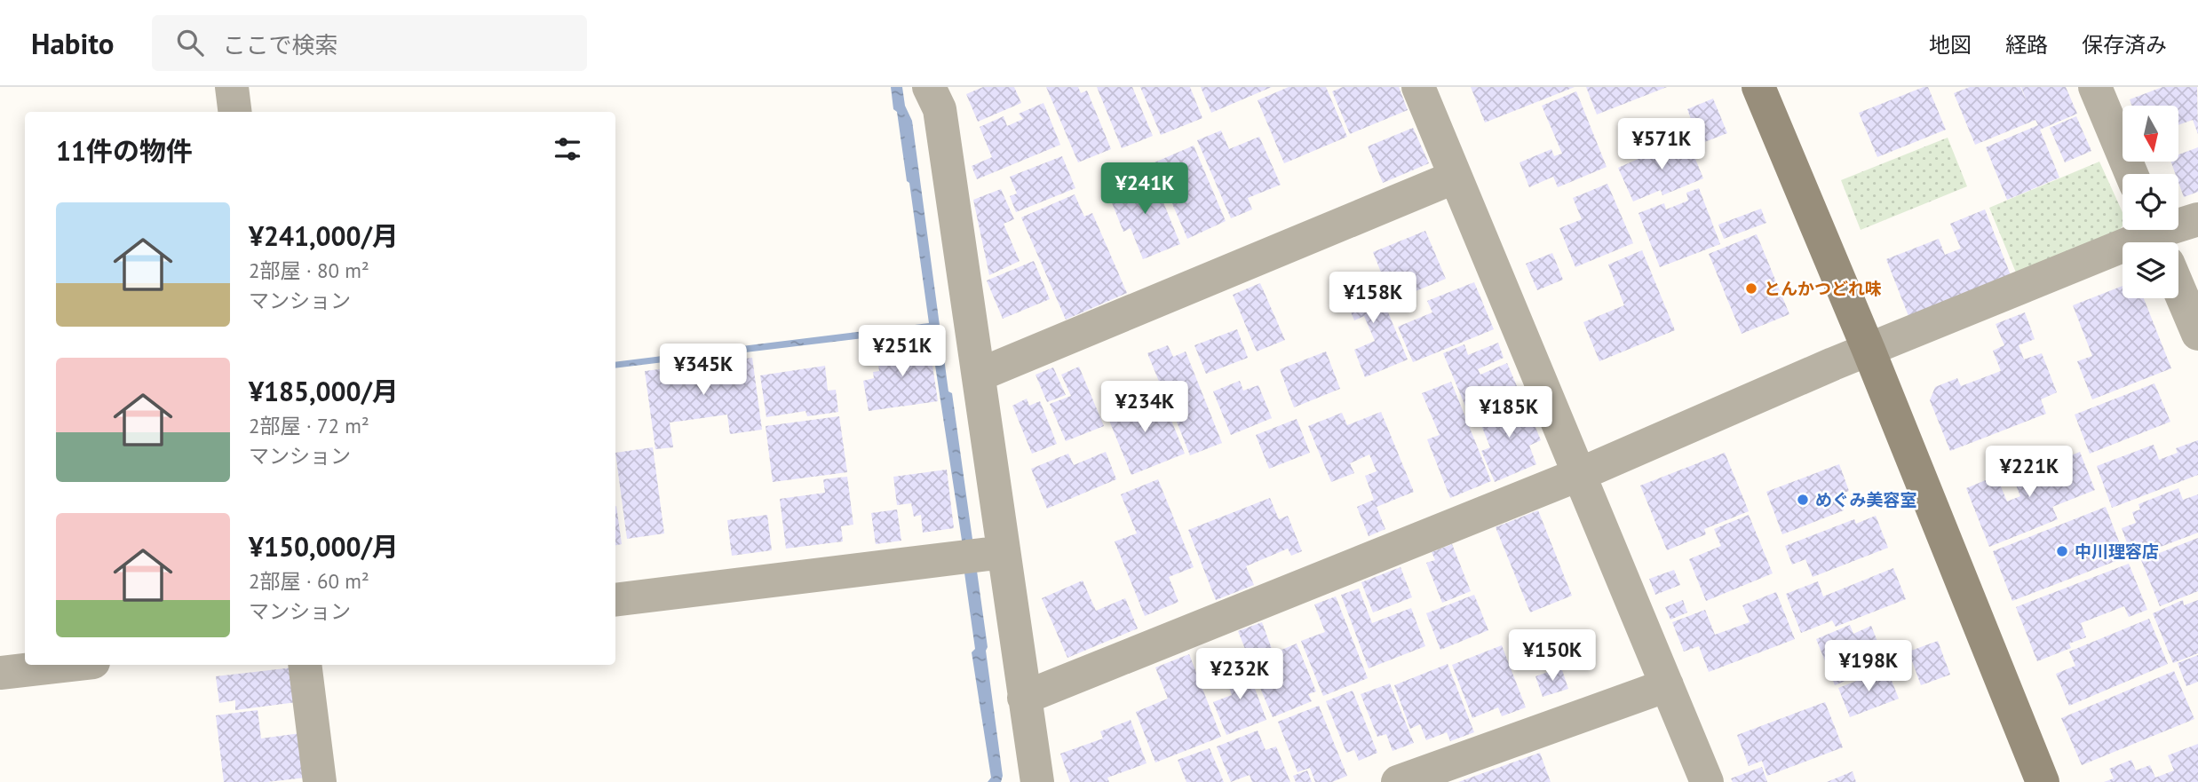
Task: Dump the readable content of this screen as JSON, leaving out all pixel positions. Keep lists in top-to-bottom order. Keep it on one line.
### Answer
{"places":["とんかつどれ味","めぐみ美容室","中川理容店"],"north":"bottom","page":{"header":"Habito","search":"ここで検索","nav":["地図","経路","保存済み"],"heading":"11件の物件","price":["¥571K","¥241K","¥158K","¥251K","¥345K","¥234K","¥185K","¥221K","¥150K","¥198K","¥232K"],"list":[{"name":"¥241,000/月","note":"2部屋 · 80 m² · マンション"},{"name":"¥185,000/月","note":"2部屋 · 72 m² · マンション"},{"name":"¥150,000/月","note":"2部屋 · 60 m² · マンション"}]}}
